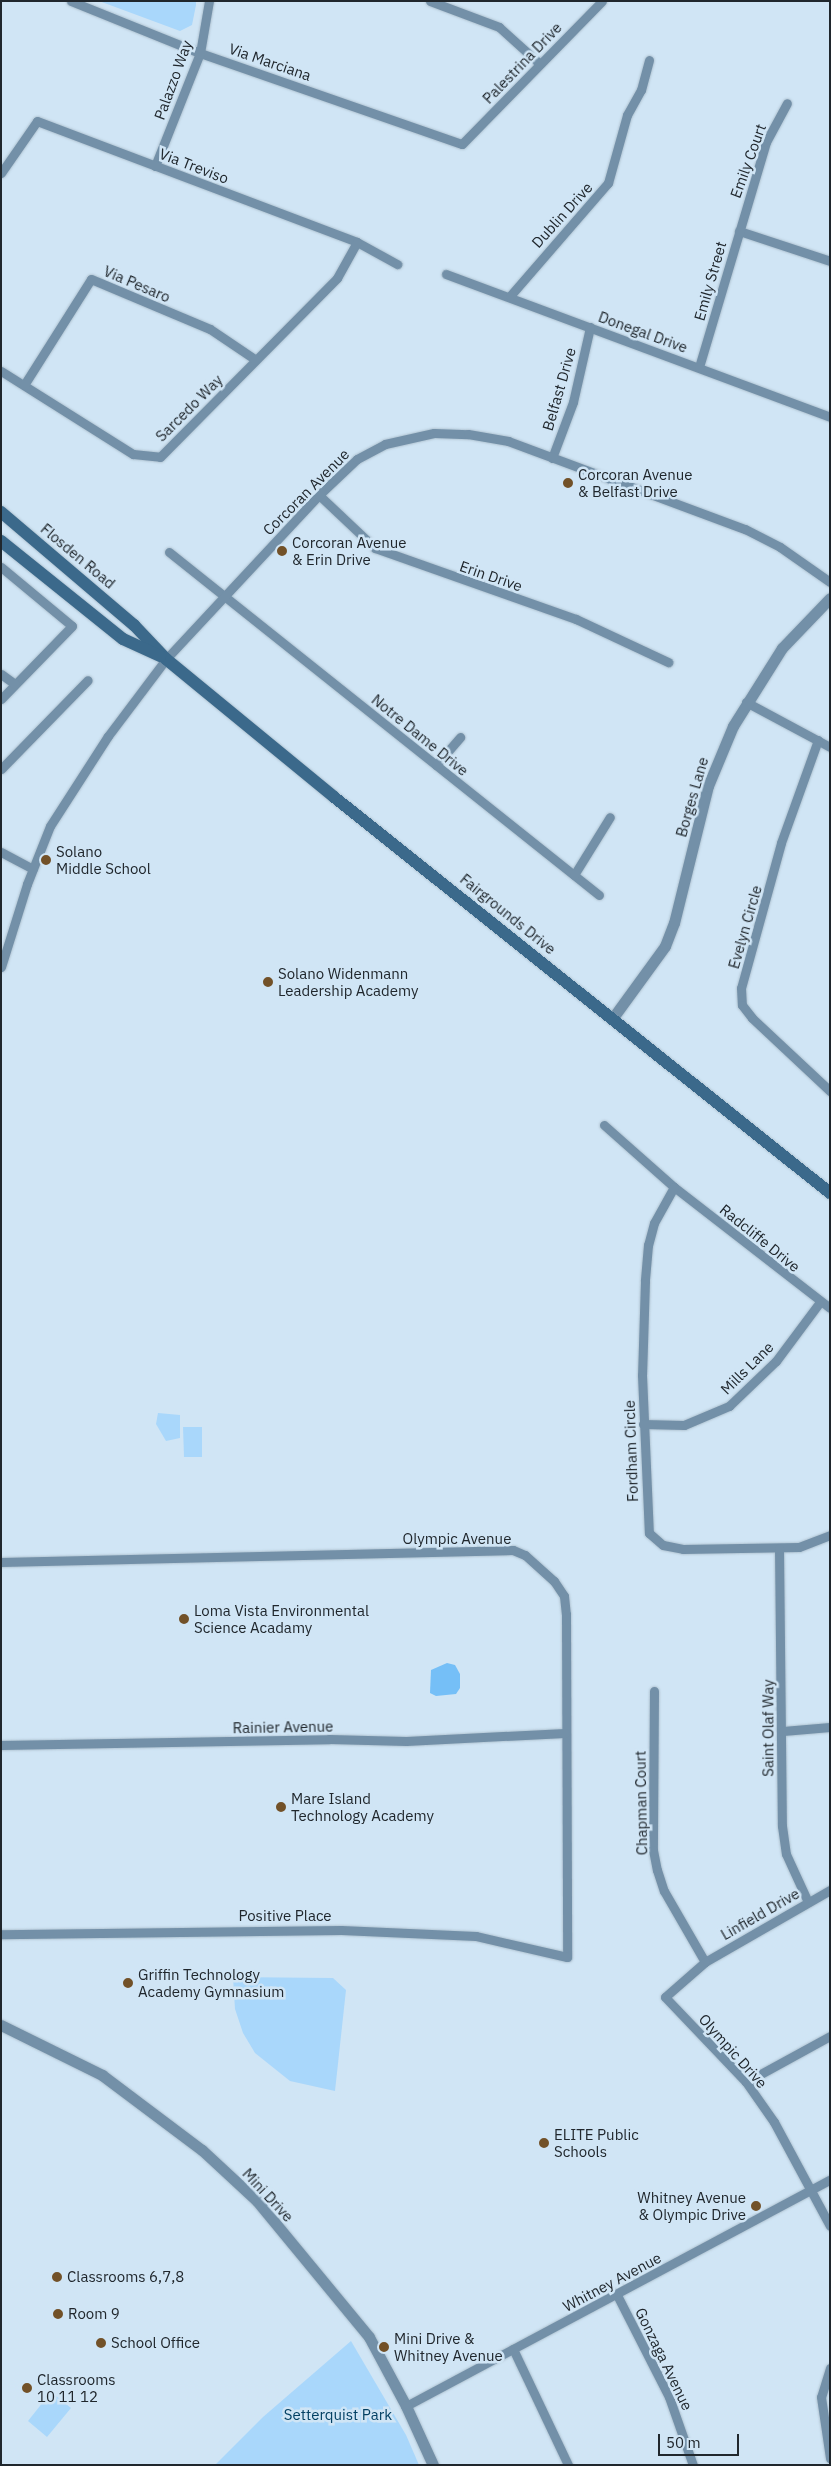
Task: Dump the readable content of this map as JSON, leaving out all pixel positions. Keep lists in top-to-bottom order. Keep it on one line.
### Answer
{"streets":{"main road":["Flosden Road","Fairgrounds Drive"],"street":["Via Marciana","Palestrina Drive","Palazzo Way","Emily Court","Via Treviso","Dublin Drive","Emily Street","Via Pesaro","Donegal Drive","Belfast Drive","Sarcedo Way","Corcoran Avenue","Erin Drive","Notre Dame Drive","Borges Lane","Evelyn Circle","Radcliffe Drive","Mills Lane","Fordham Circle","Olympic Avenue","Rainier Avenue","Saint Olaf Way","Chapman Court","Linfield Drive","Positive Place","Olympic Drive","Mini Drive","Whitney Avenue","Gonzaga Avenue"]},"crossings":[["Via Marciana","Palestrina Drive"],["Via Marciana","Palazzo Way"],["Palazzo Way","Via Treviso"],["Emily Court","Emily Street"],["Via Treviso","Sarcedo Way"],["Dublin Drive","Donegal Drive"],["Emily Street","Donegal Drive"],["Via Pesaro","Sarcedo Way"],["Donegal Drive","Belfast Drive"],["Belfast Drive","Corcoran Avenue"],["Corcoran Avenue","Erin Drive"],["Corcoran Avenue","Notre Dame Drive"],["Corcoran Avenue","Fairgrounds Drive"],["Flosden Road","Fairgrounds Drive"],["Borges Lane","Fairgrounds Drive"],["Radcliffe Drive","Mills Lane"],["Radcliffe Drive","Fordham Circle"],["Mills Lane","Fordham Circle"],["Fordham Circle","Saint Olaf Way"],["Olympic Avenue","Rainier Avenue"],["Olympic Avenue","Positive Place"],["Saint Olaf Way","Linfield Drive"],["Chapman Court","Linfield Drive"],["Chapman Court","Olympic Drive"],["Linfield Drive","Olympic Drive"],["Olympic Drive","Whitney Avenue"],["Mini Drive","Whitney Avenue"],["Whitney Avenue","Gonzaga Avenue"]],"parks":["Setterquist Park"],"places":["Corcoran Avenue & Belfast Drive","Corcoran Avenue & Erin Drive","Solano Middle School","Solano Widenmann Leadership Academy","Loma Vista Environmental Science Acadamy","Mare Island Technology Academy","Griffin Technology Academy Gymnasium","ELITE Public Schools","Whitney Avenue & Olympic Drive","Classrooms 6,7,8","Room 9","School Office","Mini Drive & Whitney Avenue","Classrooms 10 11 12"],"scale_bar":"50 m"}
